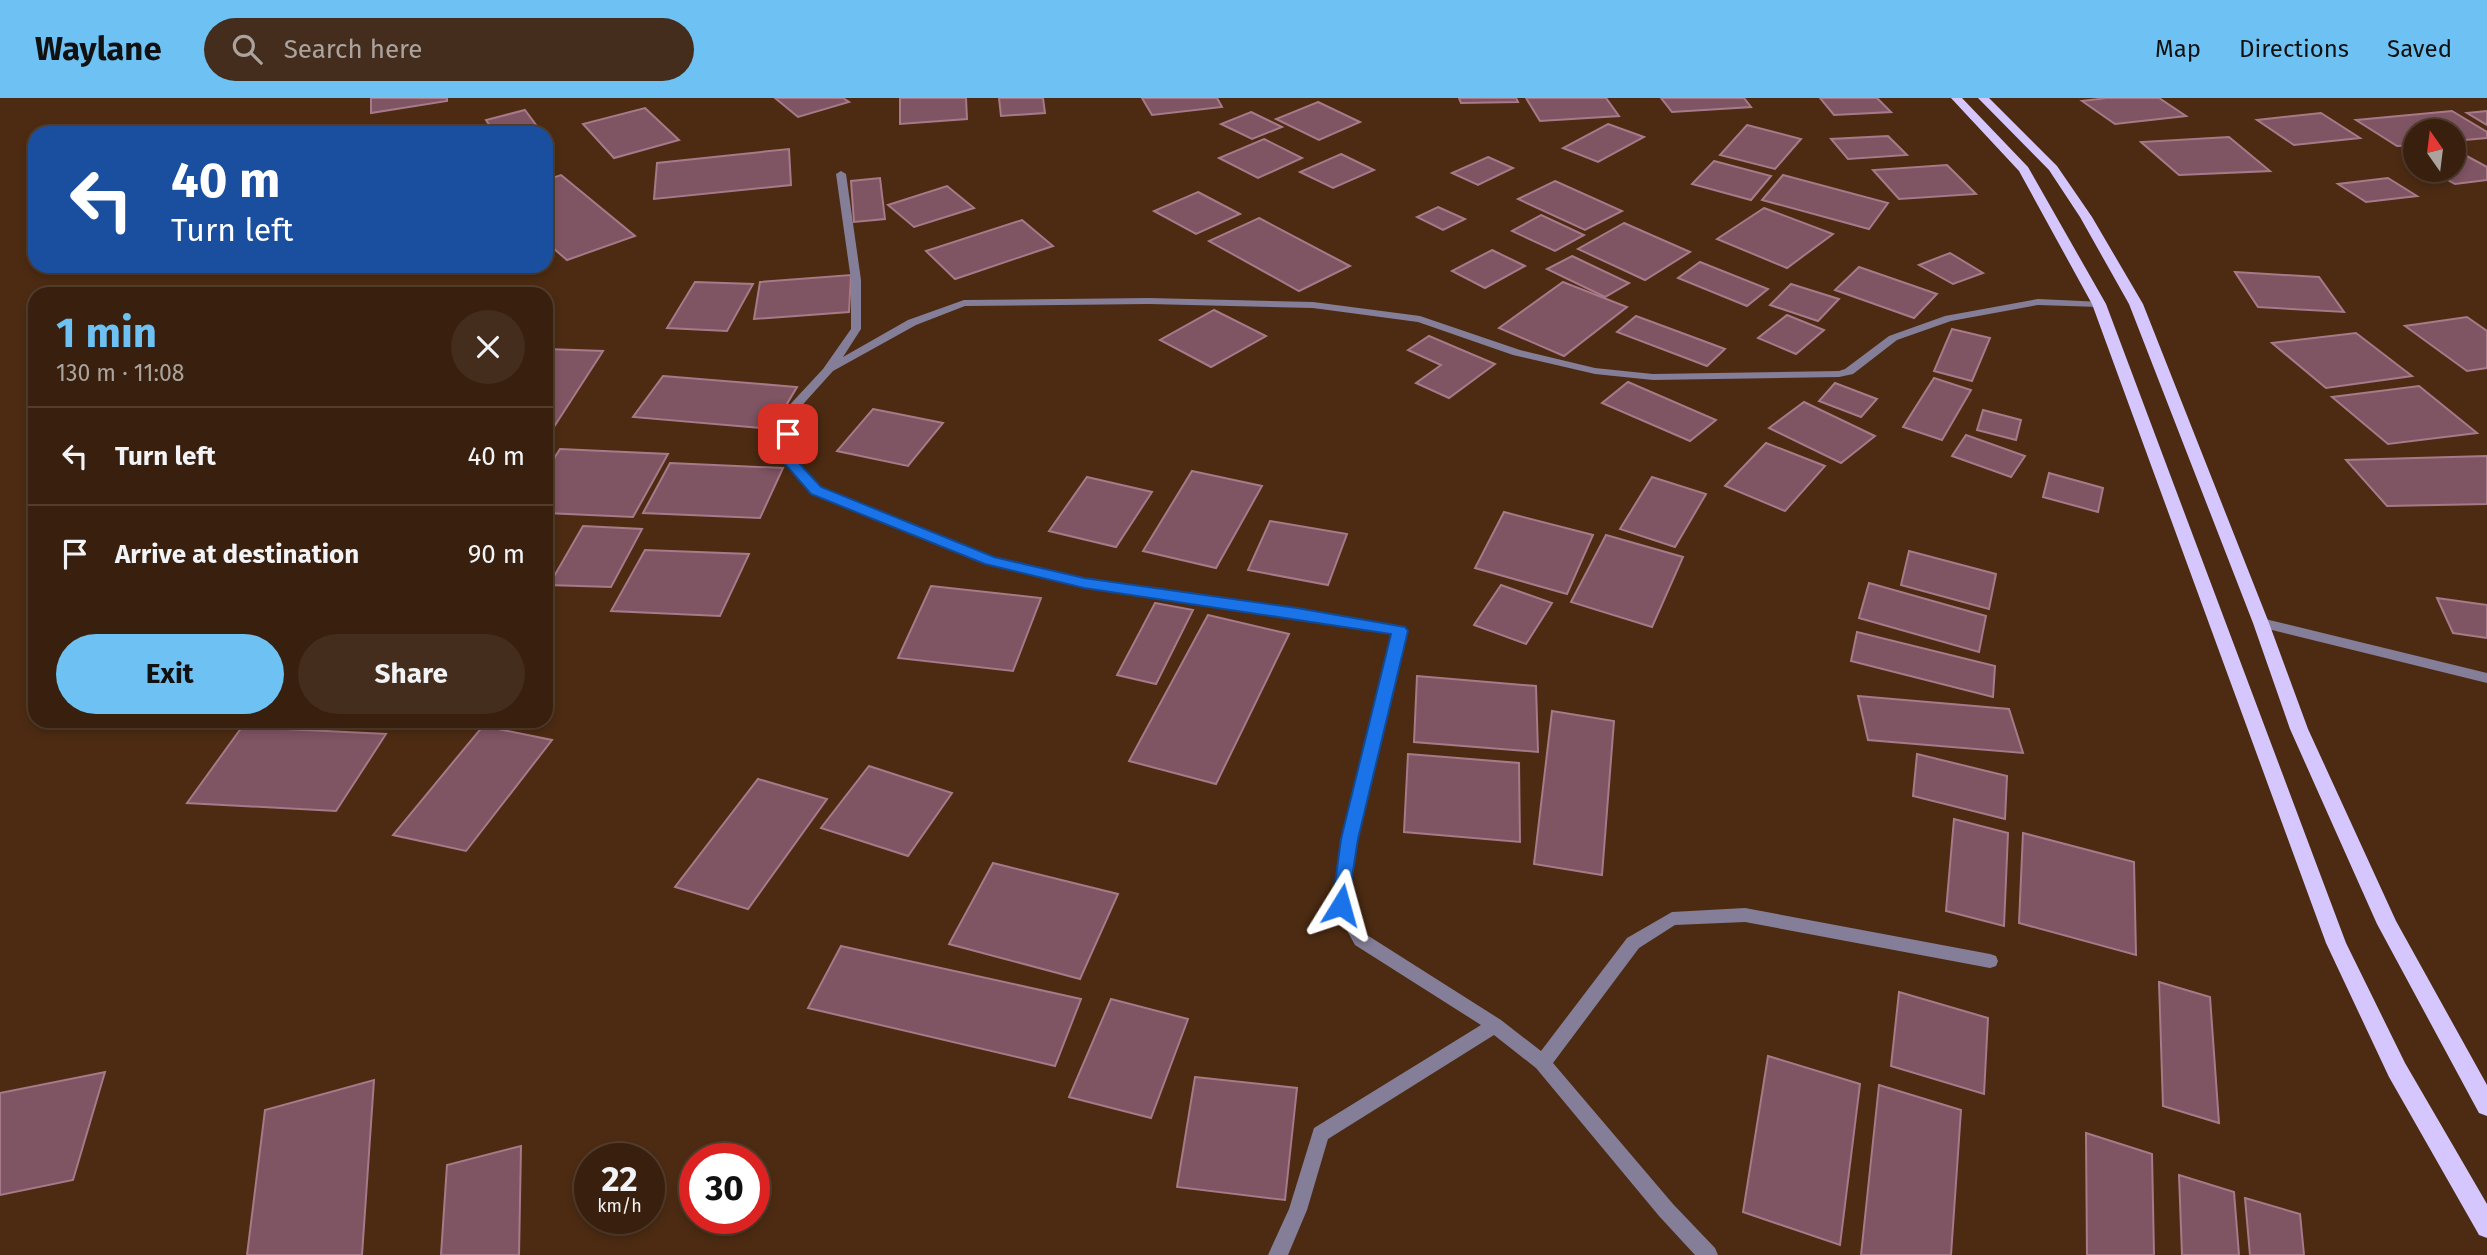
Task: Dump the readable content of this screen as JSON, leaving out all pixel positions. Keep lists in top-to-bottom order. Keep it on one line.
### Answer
{"north":"top","page":{"header":"Waylane","search":"Search here","nav":["Map","Directions","Saved"],"turn":["40 m","Turn left"],"heading":["1 min","130 m · 11:08"],"list":[{"name":"Turn left","value":"40 m"},{"name":"Arrive at destination","value":"90 m"}],"buttons":["Exit","Share"],"speed":"22 km/h","limit":"30"}}
